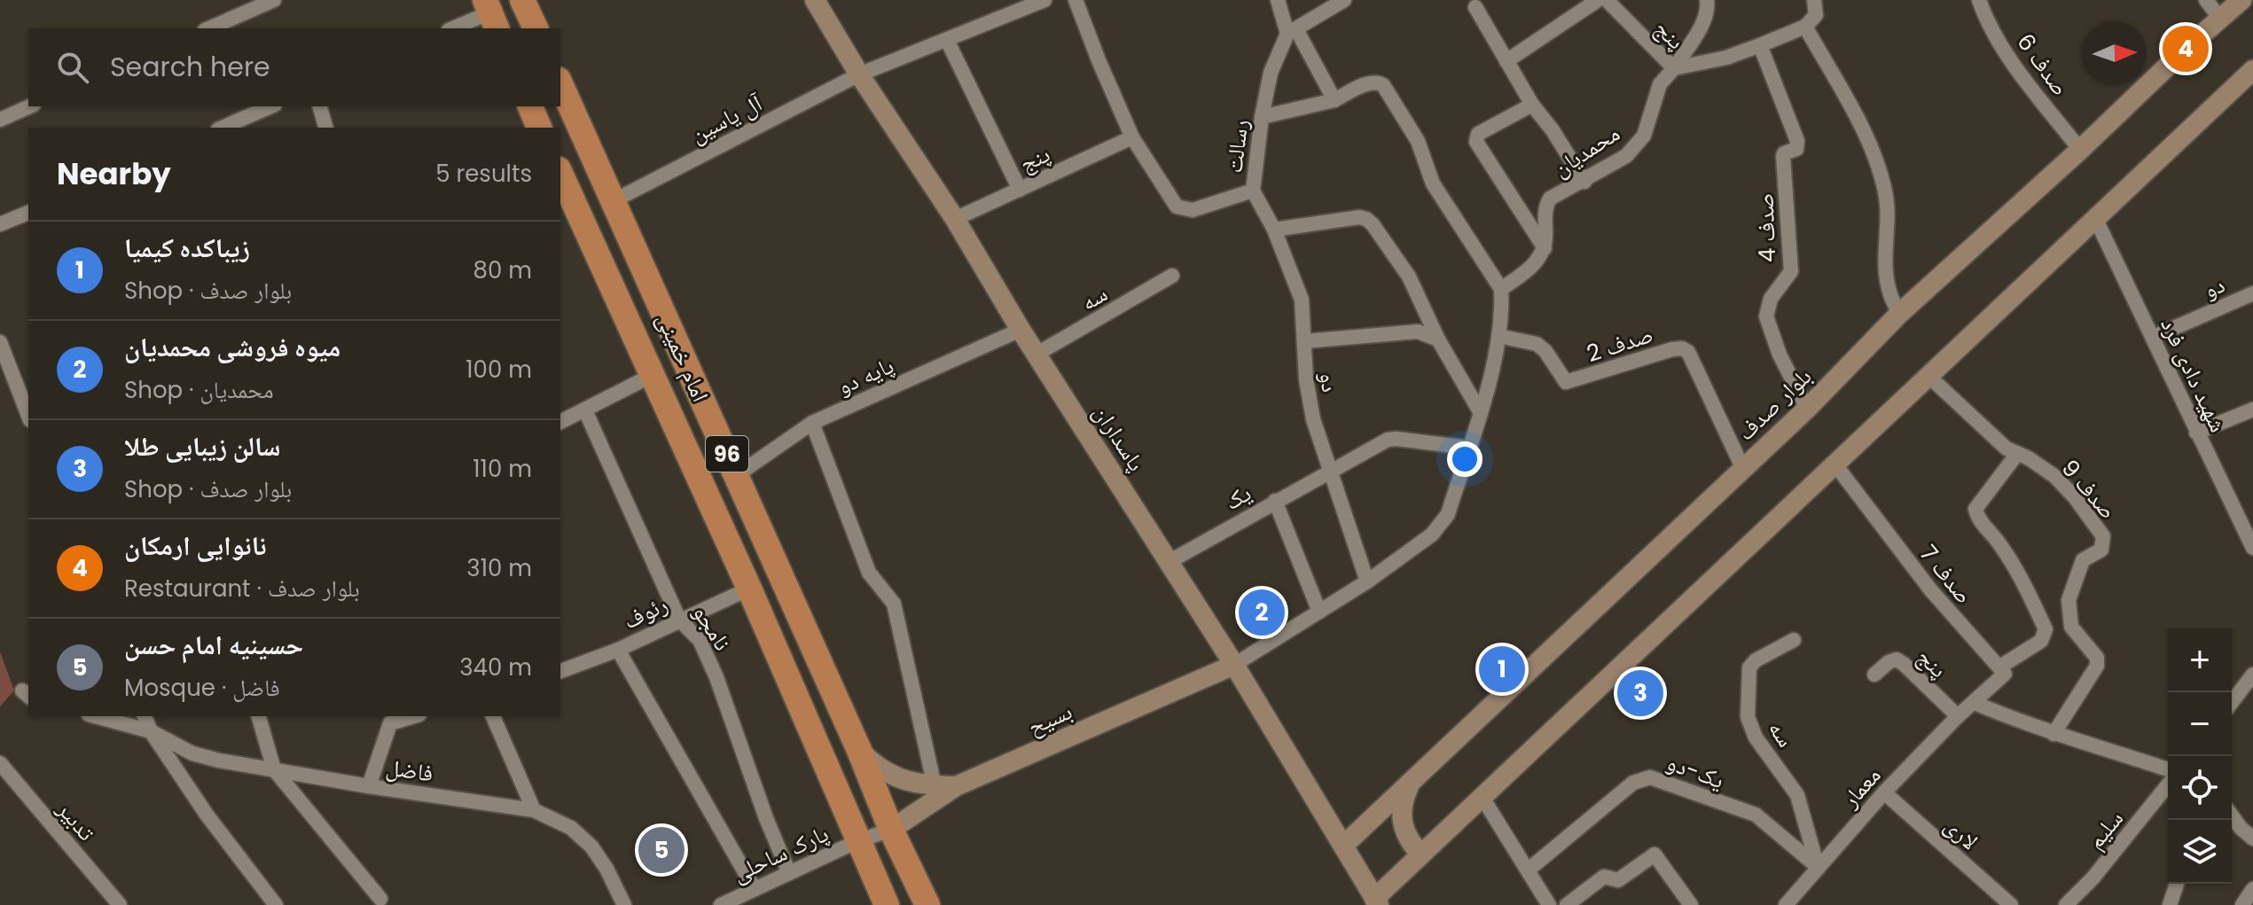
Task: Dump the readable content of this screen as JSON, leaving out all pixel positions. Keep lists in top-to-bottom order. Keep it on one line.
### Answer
{"streets":{"highway":["امام خمینی","96"],"street":["پنج","صدف 6","آل یاسین","رسالت","محمدیان","صدف 4","دو","سه","صدف 2","شهید دادی فرد","پایه دو","بلوار صدف","پاسداران","صدف 9","یک","صدف 7","رئوف","نامجو","بسیح","فاضل","یک-دو","معمار","تدبیر","سلیم","لاری","پارک ساحلی"]},"crossings":[["پنج","رسالت"],["پنج","محمدیان"],["پنج","پاسداران"],["پنج","معمار"],["صدف 6","بلوار صدف"],["آل یاسین","امام خمینی"],["آل یاسین","پاسداران"],["رسالت","دو"],["صدف 4","بلوار صدف"],["دو","شهید دادی فرد"],["دو","یک"],["سه","پاسداران"],["سه","یک-دو"],["سه","معمار"],["صدف 2","بلوار صدف"],["امام خمینی","پایه دو"],["امام خمینی","96"],["امام خمینی","رئوف"],["امام خمینی","بسیح"],["امام خمینی","پارک ساحلی"],["پایه دو","پاسداران"],["بلوار صدف","پاسداران"],["پاسداران","یک"],["پاسداران","بسیح"],["96","بسیح"],["96","پارک ساحلی"],["رئوف","نامجو"],["نامجو","پارک ساحلی"],["بسیح","پارک ساحلی"],["یک-دو","معمار"],["معمار","لاری"]],"north":"right","page":{"pins":["4","2","1","3","5"],"search":"Search here","heading":["Nearby","5 results"],"list":[{"mark":"1","name":"زیباکده کیمیا","note":"Shop · بلوار صدف","value":"80 m"},{"mark":"2","name":"میوه فروشی محمدیان","note":"Shop · محمدیان","value":"100 m"},{"mark":"3","name":"سالن زیبایی طلا","note":"Shop · بلوار صدف","value":"110 m"},{"mark":"4","name":"نانوایی ارمکان","note":"Restaurant · بلوار صدف","value":"310 m"},{"mark":"5","name":"حسینیه امام حسن","note":"Mosque · فاضل","value":"340 m"}],"map_buttons":["+","−"]}}
